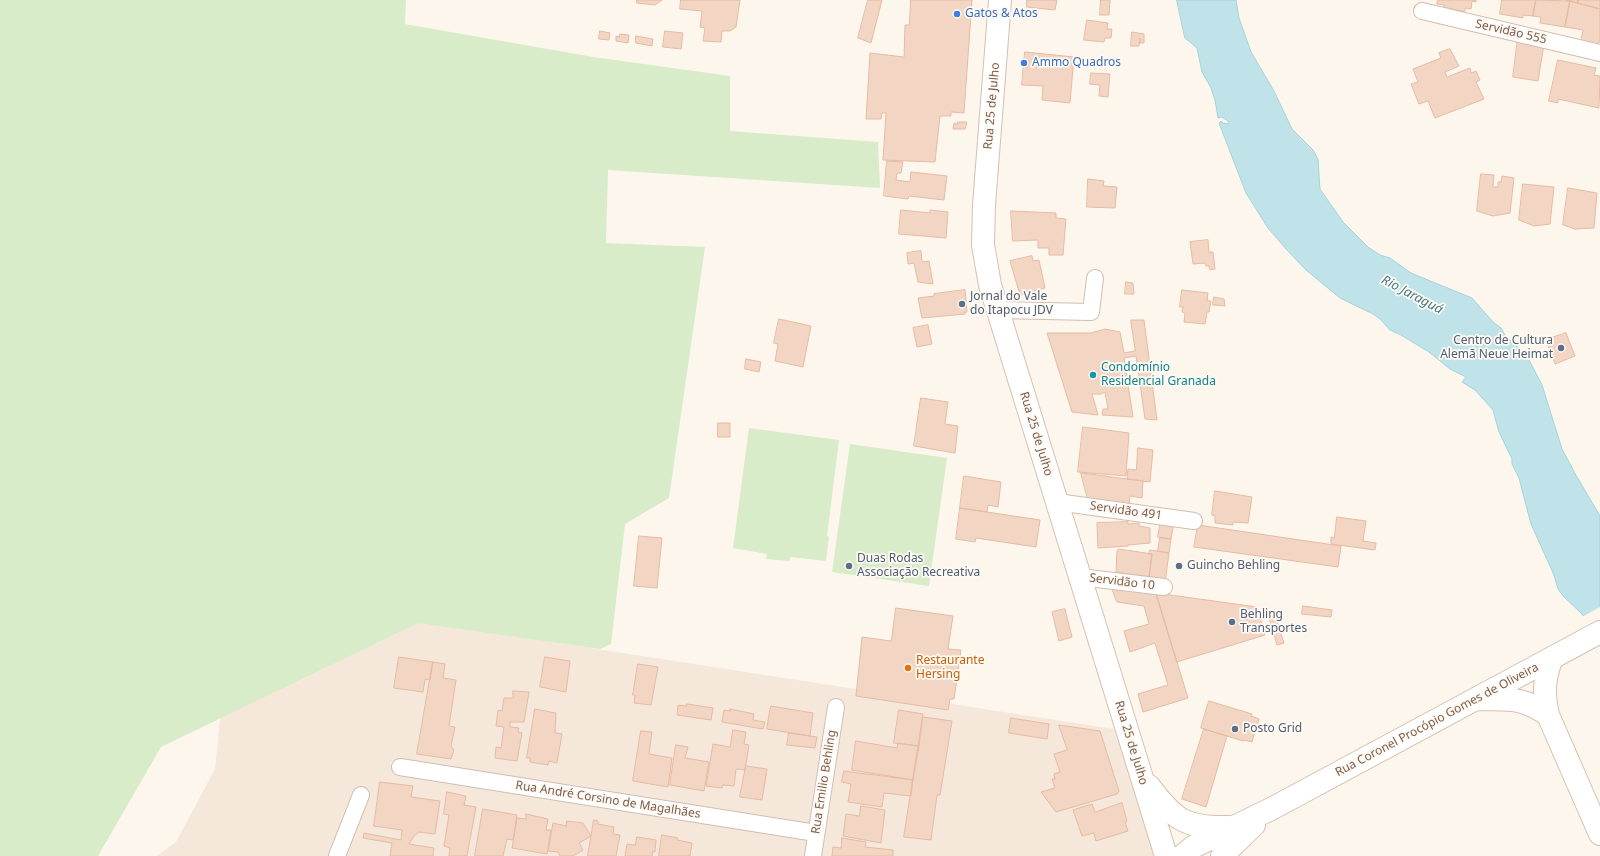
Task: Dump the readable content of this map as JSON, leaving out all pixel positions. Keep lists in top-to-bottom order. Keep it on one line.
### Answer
{"streets":{"main road":["Rua 25 de Julho","Rua Coronel Procópio Gomes de Oliveira"],"street":["Servidão 555","Servidão 491","Servidão 10","Rua Emilio Behling","Rua André Corsino de Magalhães"]},"crossings":[["Rua 25 de Julho","Servidão 491"],["Rua 25 de Julho","Servidão 10"],["Rua Emilio Behling","Rua André Corsino de Magalhães"]],"water":["Rio Jaraguá"],"places":["Gatos & Atos","Ammo Quadros","Jornal do Vale do Itapocu JDV","Centro de Cultura Alemã Neue Heimat","Condomínio Residencial Granada","Duas Rodas Associação Recreativa","Guincho Behling","Behling Transportes","Restaurante Hersing","Posto Grid"]}
